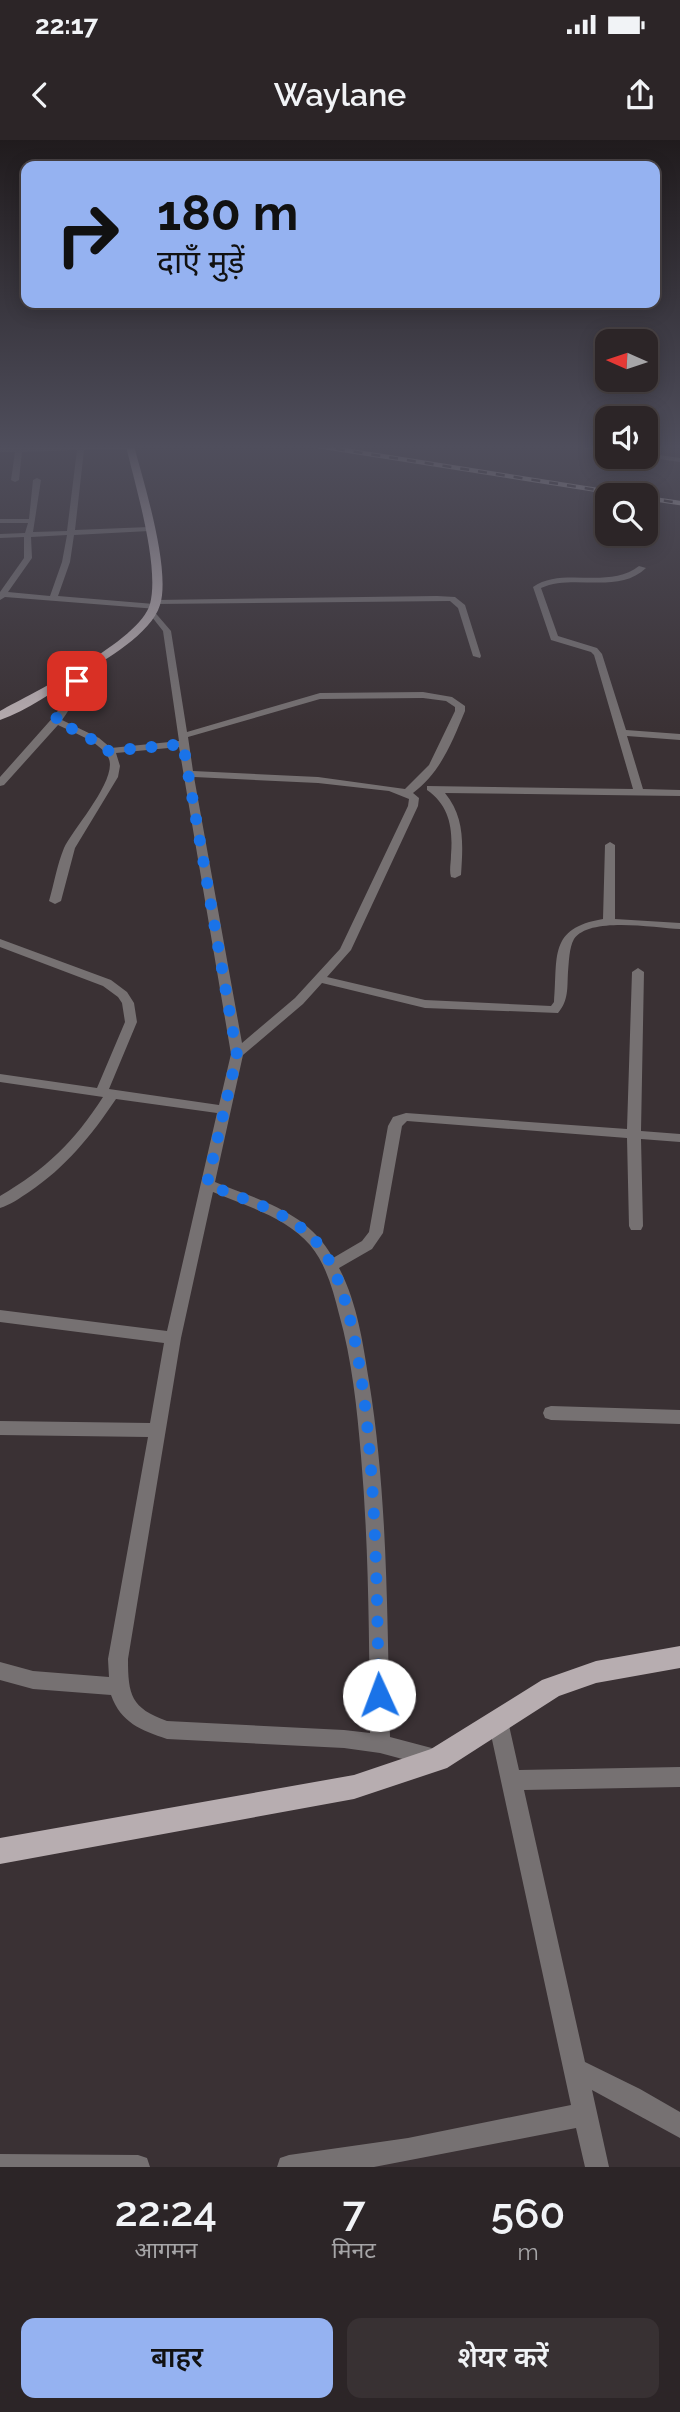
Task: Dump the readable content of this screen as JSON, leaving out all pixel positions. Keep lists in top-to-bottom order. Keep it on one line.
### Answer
{"north":"left","page":{"status":"22:17","header":"Waylane","turn":["180 m","दाएँ मुड़ें"],"eta":["22:24","आगमन","7","मिनट","560","m"],"buttons":["बाहर","शेयर करें"]}}
